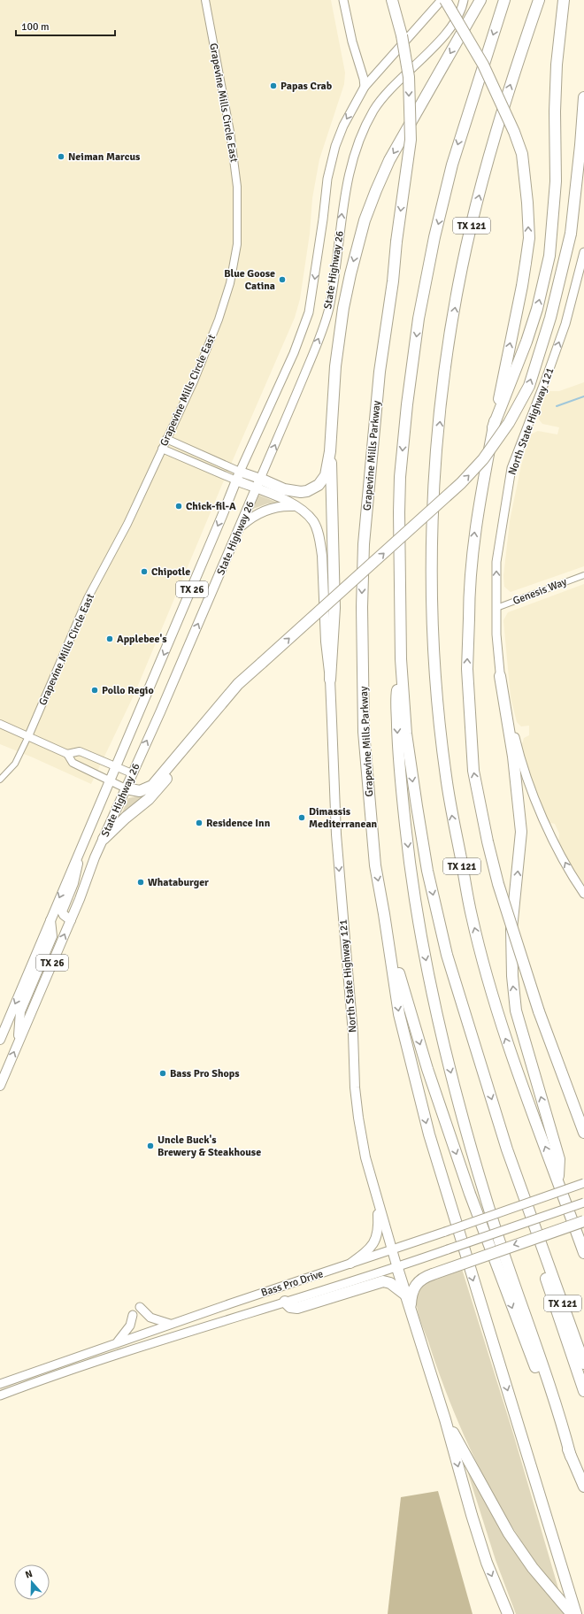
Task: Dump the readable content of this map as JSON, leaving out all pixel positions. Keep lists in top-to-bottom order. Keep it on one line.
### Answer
{"streets":{"highway":["TX 121","Grapevine Mills Parkway"],"main road":["State Highway 26","North State Highway 121","TX 26","Bass Pro Drive"],"street":["Grapevine Mills Circle East","Genesis Way"]},"crossings":[["State Highway 26","North State Highway 121"],["North State Highway 121","Genesis Way"],["North State Highway 121","Bass Pro Drive"]],"places":["Papas Crab","Neiman Marcus","Blue Goose Catina","Chick-fil-A","Chipotle","Applebee's","Pollo Regio","Dimassis Mediterranean","Residence Inn","Whataburger","Bass Pro Shops","Uncle Buck's Brewery & Steakhouse"],"scale_bar":"100 m","north":"top"}
